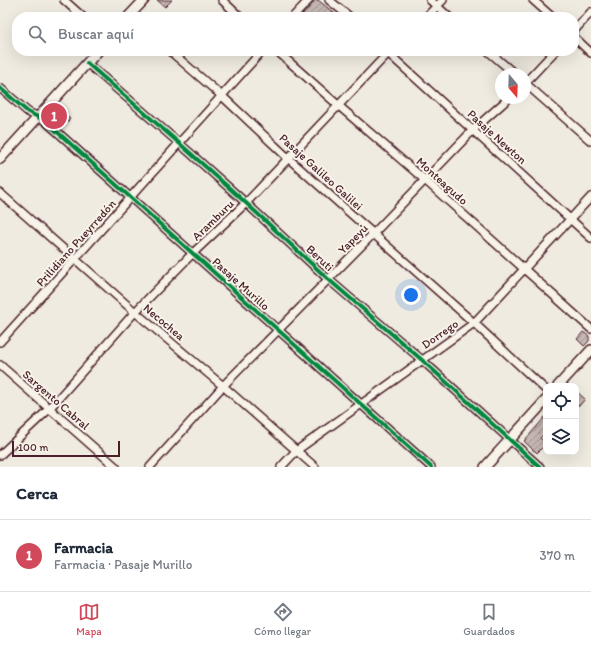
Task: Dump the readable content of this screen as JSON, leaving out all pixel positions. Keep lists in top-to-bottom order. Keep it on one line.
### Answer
{"streets":{"street":["Pasaje Newton","Pasaje Galileo Galilei","Monteagudo","Aramburu","Yapeyú","Prilidiano Pueyrredón","Beruti","Pasaje Murillo","Necochea","Dorrego","Sargento Cabral"]},"crossings":[["Pasaje Newton","Yapeyú"],["Pasaje Newton","Dorrego"],["Pasaje Galileo Galilei","Aramburu"],["Pasaje Galileo Galilei","Yapeyú"],["Pasaje Galileo Galilei","Prilidiano Pueyrredón"],["Pasaje Galileo Galilei","Dorrego"],["Monteagudo","Aramburu"],["Monteagudo","Yapeyú"],["Monteagudo","Dorrego"],["Aramburu","Beruti"],["Aramburu","Pasaje Murillo"],["Aramburu","Necochea"],["Aramburu","Sargento Cabral"],["Yapeyú","Beruti"],["Yapeyú","Pasaje Murillo"],["Yapeyú","Necochea"],["Prilidiano Pueyrredón","Beruti"],["Prilidiano Pueyrredón","Pasaje Murillo"],["Prilidiano Pueyrredón","Necochea"],["Beruti","Dorrego"],["Pasaje Murillo","Dorrego"],["Necochea","Dorrego"]],"scale_bar":"100 m","north":"bottom","page":{"search":"Buscar aquí","pins":"1","scale":"100 m","heading":"Cerca","list":[{"mark":"1","name":"Farmacia","note":"Farmacia · Pasaje Murillo","value":"370 m"}],"nav":["Mapa","Cómo llegar","Guardados"]}}
